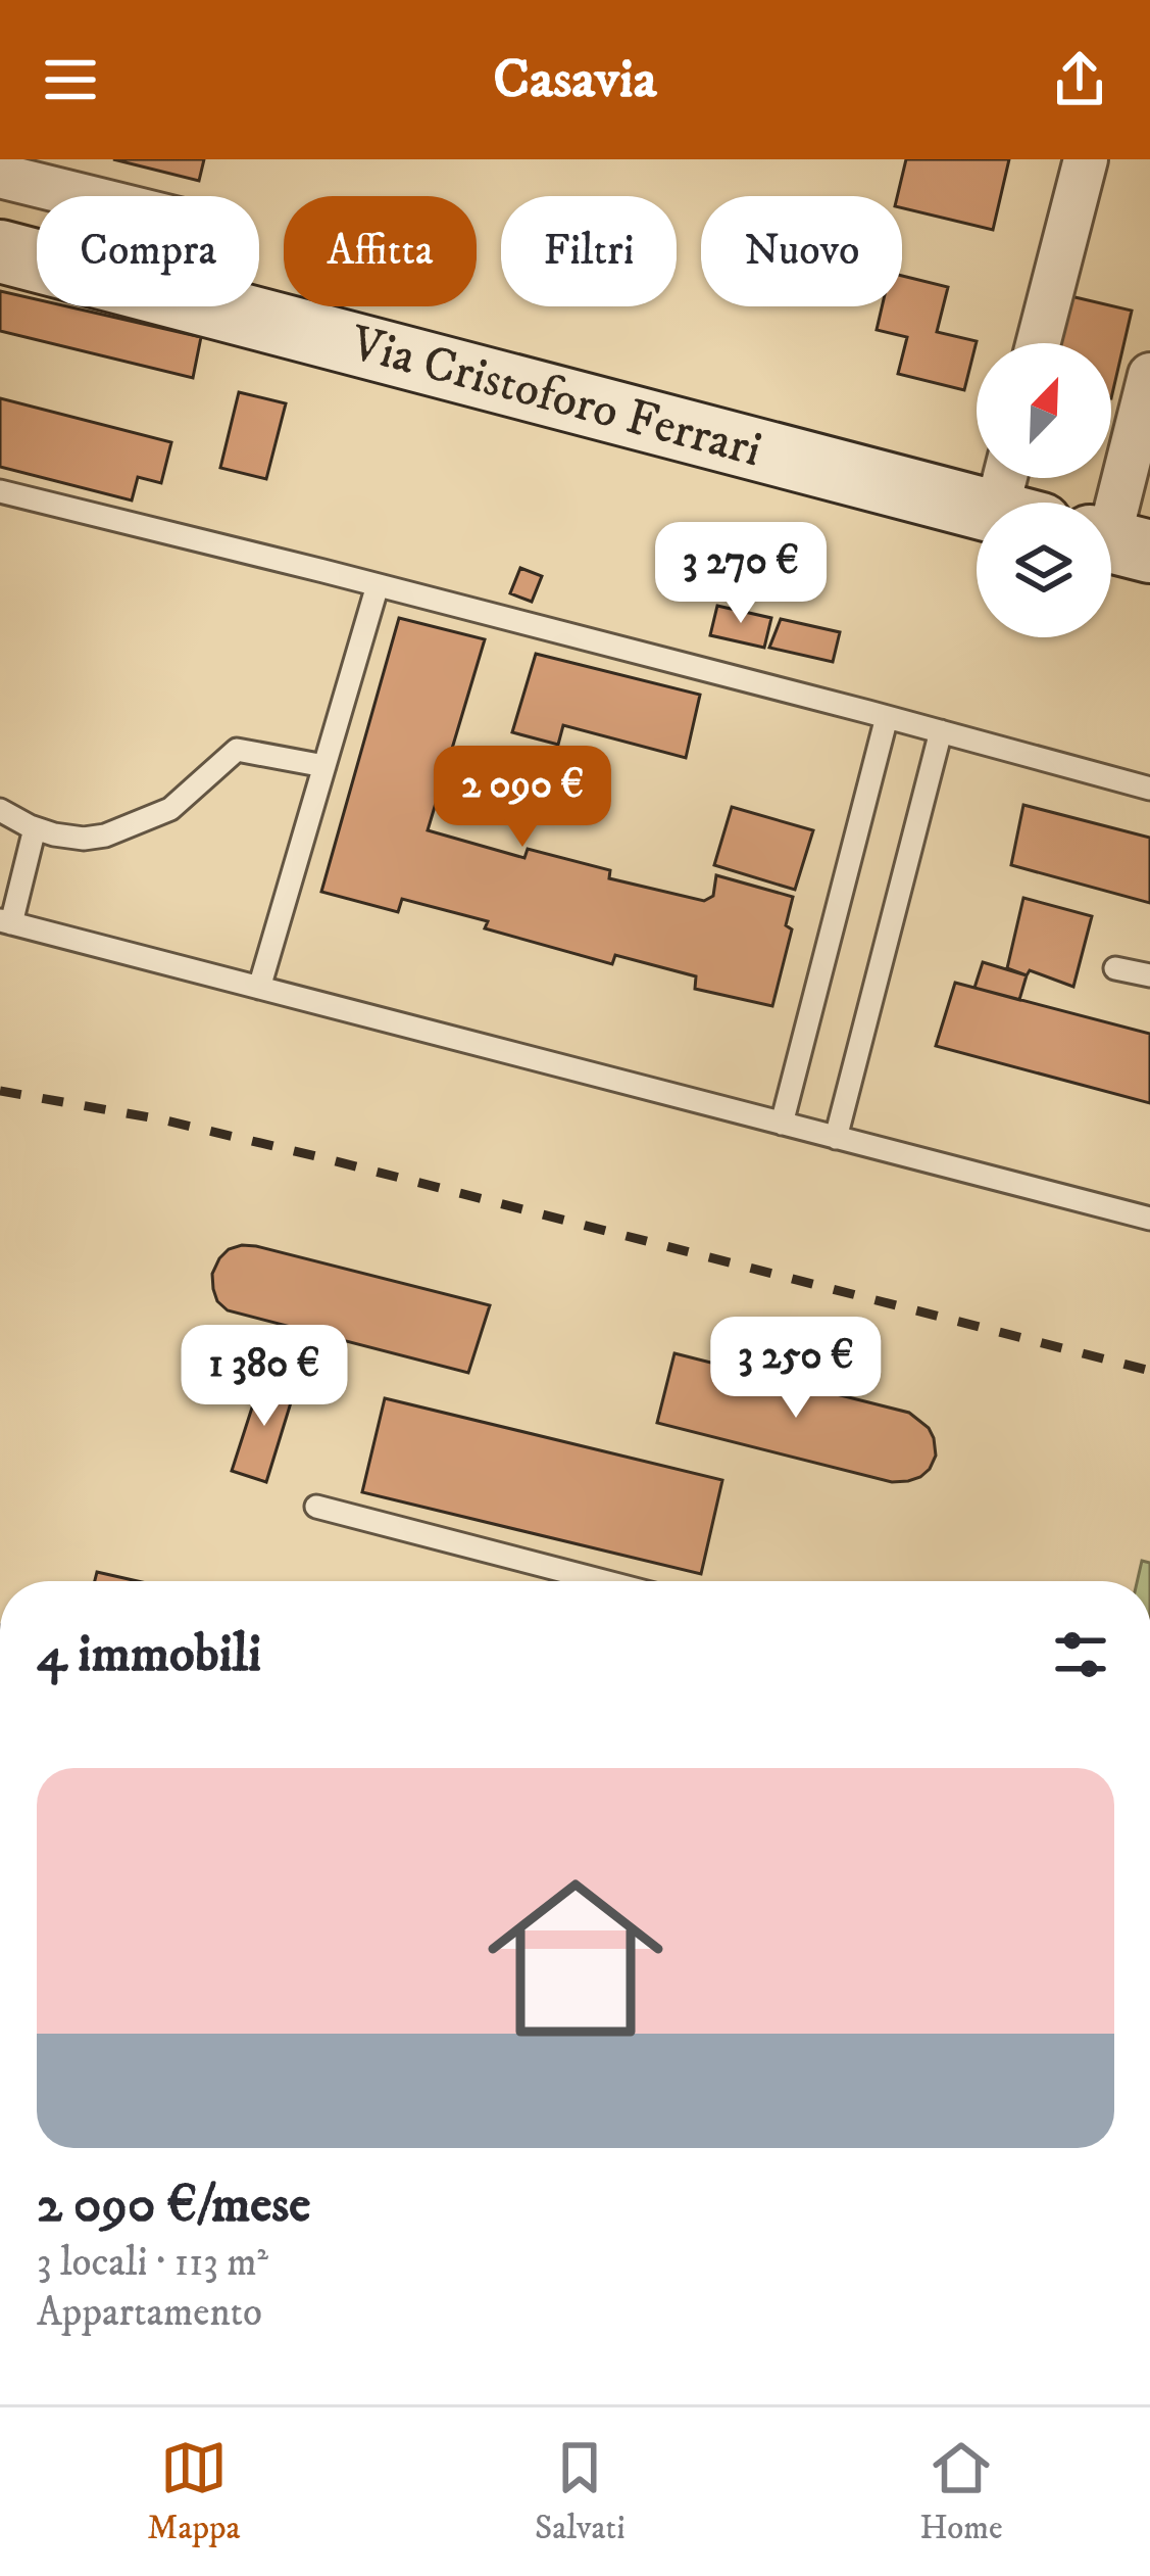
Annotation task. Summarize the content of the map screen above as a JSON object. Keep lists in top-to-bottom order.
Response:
{
  "streets": {
    "main road": ["Via Cristoforo Ferrari"]
  },
  "north": "top right",
  "page": {
    "header": "Casavia",
    "chip": [
      "Compra",
      "Affitta",
      "Filtri",
      "Nuovo"
    ],
    "price": [
      "3 270 €",
      "2 090 €",
      "3 250 €",
      "1 380 €"
    ],
    "heading": "4 immobili",
    "list": [
      {
        "name": "2 090 €/mese",
        "note": "3 locali · 113 m² · Appartamento"
      }
    ],
    "tabs": ["Mappa", "Salvati", "Home"]
  }
}
